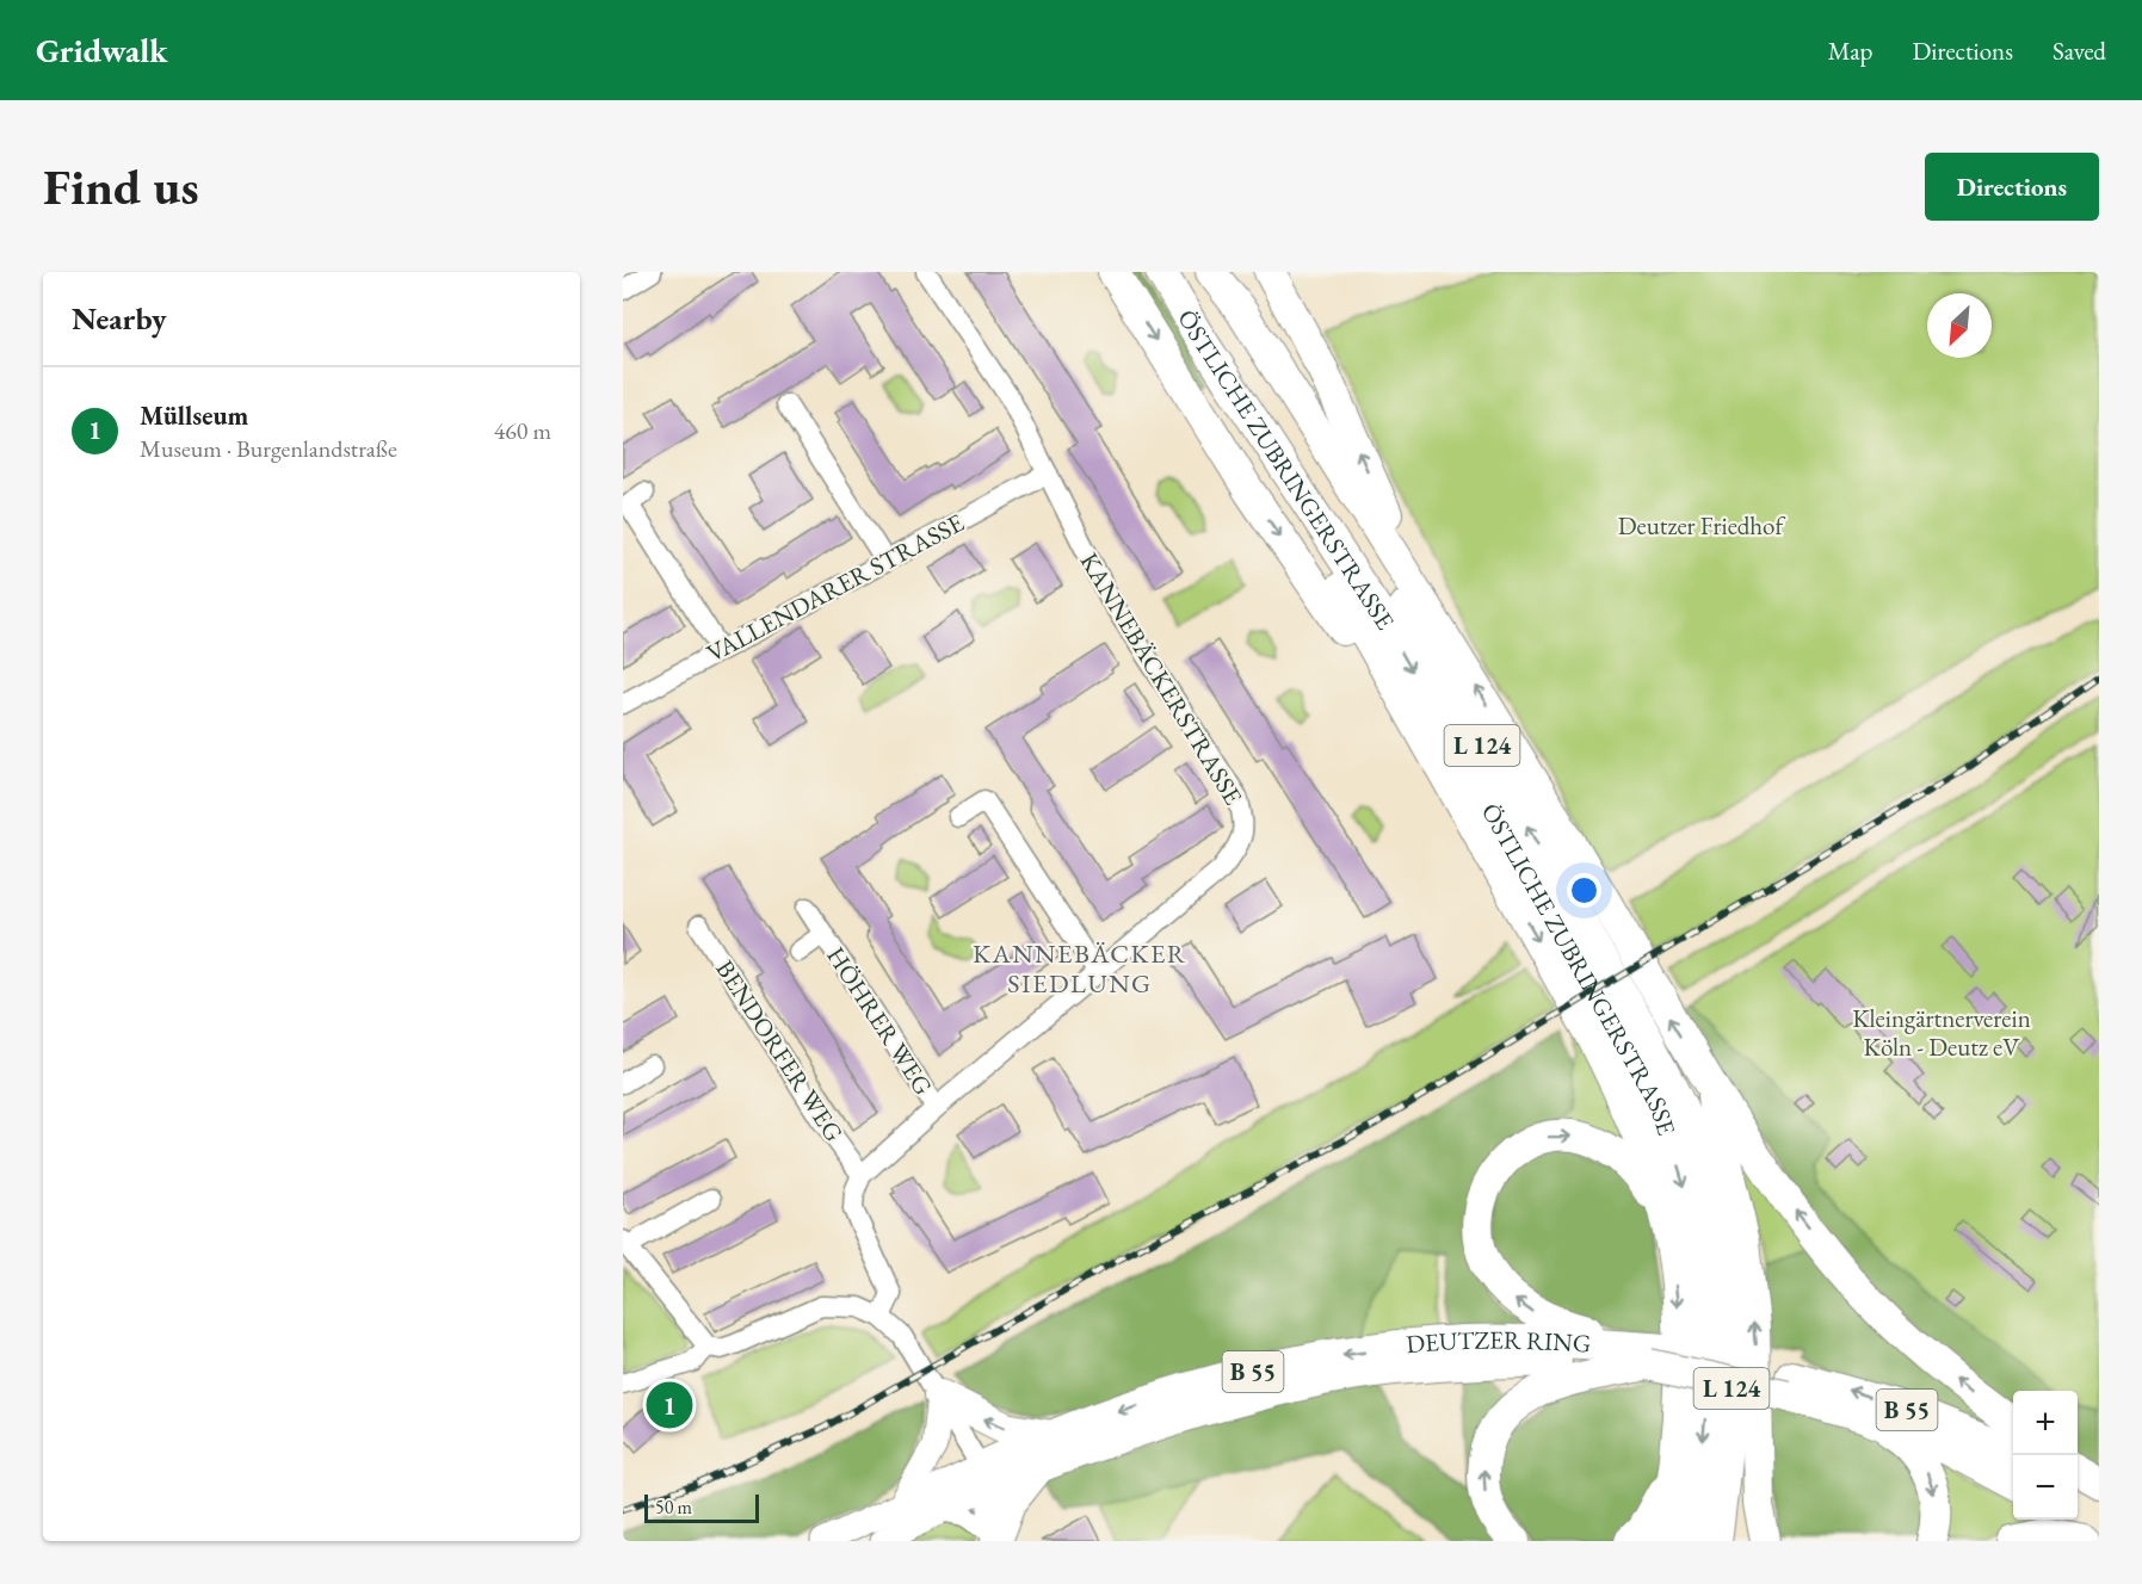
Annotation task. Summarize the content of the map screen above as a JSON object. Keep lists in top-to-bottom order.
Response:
{
  "streets": {
    "highway": [
      "ÖSTLICHE ZUBRINGERSTRASSE",
      "L 124",
      "DEUTZER RING",
      "B 55"
    ],
    "street": [
      "VALLENDARER STRASSE",
      "KANNEBÄCKERSTRASSE",
      "HÖHRER WEG",
      "BENDORFER WEG"
    ]
  },
  "crossings": [
    ["ÖSTLICHE ZUBRINGERSTRASSE", "L 124"],
    ["VALLENDARER STRASSE", "KANNEBÄCKERSTRASSE"],
    ["KANNEBÄCKERSTRASSE", "HÖHRER WEG"],
    ["KANNEBÄCKERSTRASSE", "BENDORFER WEG"]
  ],
  "districts": ["KANNEBÄCKER SIEDLUNG"],
  "parks": ["Deutzer Friedhof", "Kleingärtnerverein Köln - Deutz eV"],
  "scale_bar": "50 m",
  "north": "bottom left",
  "page": {
    "header": "Gridwalk",
    "nav": ["Map", "Directions", "Saved"],
    "buttons": "Directions",
    "title": "Find us",
    "heading": "Nearby",
    "list": [
      {
        "mark": "1",
        "name": "Müllseum",
        "note": "Museum · Burgenlandstraße",
        "value": "460 m"
      }
    ],
    "pins": "1",
    "map_buttons": ["+", "−"],
    "scale": "50 m"
  }
}
